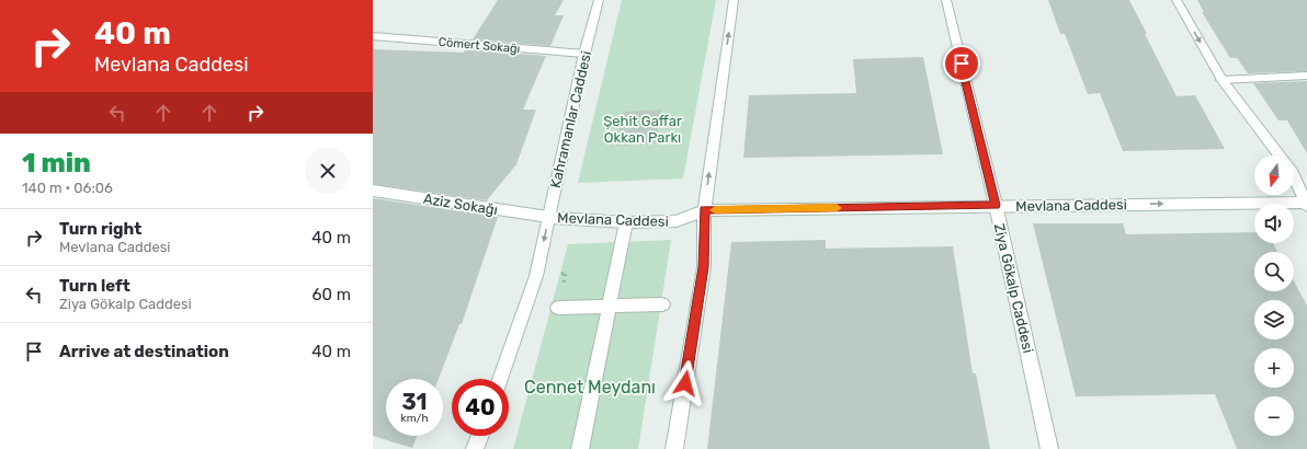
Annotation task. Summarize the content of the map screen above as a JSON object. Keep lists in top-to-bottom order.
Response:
{
  "streets": {
    "street": [
      "Cömert Sokağı",
      "Kahramanlar Caddesi",
      "Aziz Sokağı",
      "Mevlana Caddesi",
      "Ziya Gökalp Caddesi"
    ]
  },
  "crossings": [
    ["Cömert Sokağı", "Kahramanlar Caddesi"],
    ["Kahramanlar Caddesi", "Aziz Sokağı"],
    ["Kahramanlar Caddesi", "Mevlana Caddesi"],
    ["Aziz Sokağı", "Mevlana Caddesi"],
    ["Mevlana Caddesi", "Ziya Gökalp Caddesi"]
  ],
  "one_way": ["Mevlana Caddesi"],
  "parks": ["Şehit Gaffar Okkan Parkı", "Cennet Meydanı"],
  "north": "bottom",
  "page": {
    "turn": ["40 m", "Mevlana Caddesi"],
    "heading": ["1 min", "140 m · 06:06"],
    "map_buttons": ["+", "−"],
    "list": [
      {
        "name": "Turn right",
        "note": "Mevlana Caddesi",
        "value": "40 m"
      },
      {
        "name": "Turn left",
        "note": "Ziya Gökalp Caddesi",
        "value": "60 m"
      },
      {
        "name": "Arrive at destination",
        "value": "40 m"
      }
    ],
    "speed": "31 km/h",
    "limit": "40"
  }
}
